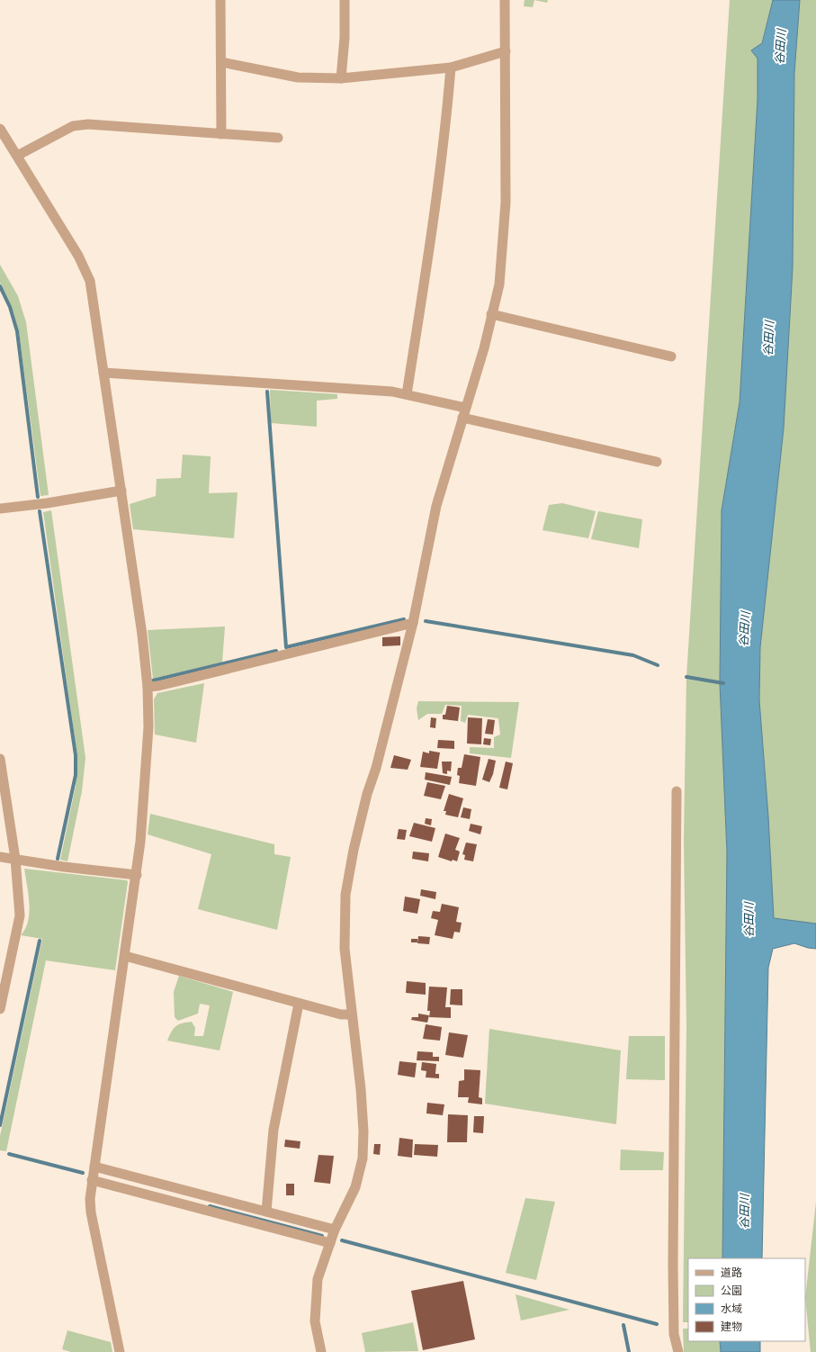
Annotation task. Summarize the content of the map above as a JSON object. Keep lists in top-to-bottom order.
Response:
{
  "water": ["谷田川"],
  "legend": [
    "道路",
    "公園",
    "水域",
    "建物"
  ]
}
